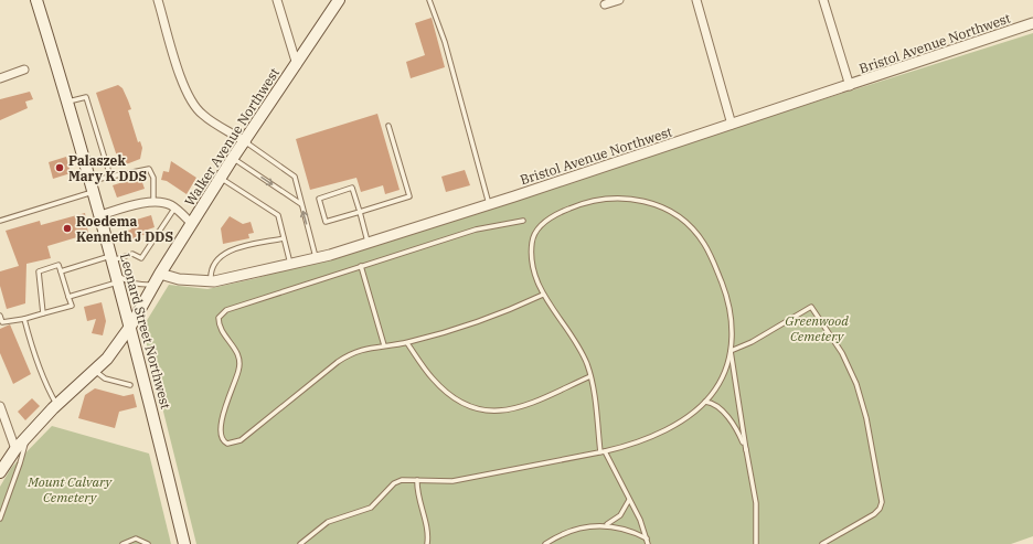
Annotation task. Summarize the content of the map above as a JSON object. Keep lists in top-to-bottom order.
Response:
{
  "streets": {
    "main road": ["Walker Avenue Northwest", "Leonard Street Northwest"],
    "street": ["Bristol Avenue Northwest"]
  },
  "crossings": [
    ["Bristol Avenue Northwest", "Walker Avenue Northwest"],
    ["Walker Avenue Northwest", "Leonard Street Northwest"]
  ],
  "parks": ["Greenwood Cemetery", "Mount Calvary Cemetery"],
  "places": ["Palaszek Mary K DDS", "Roedema Kenneth J DDS"]
}
